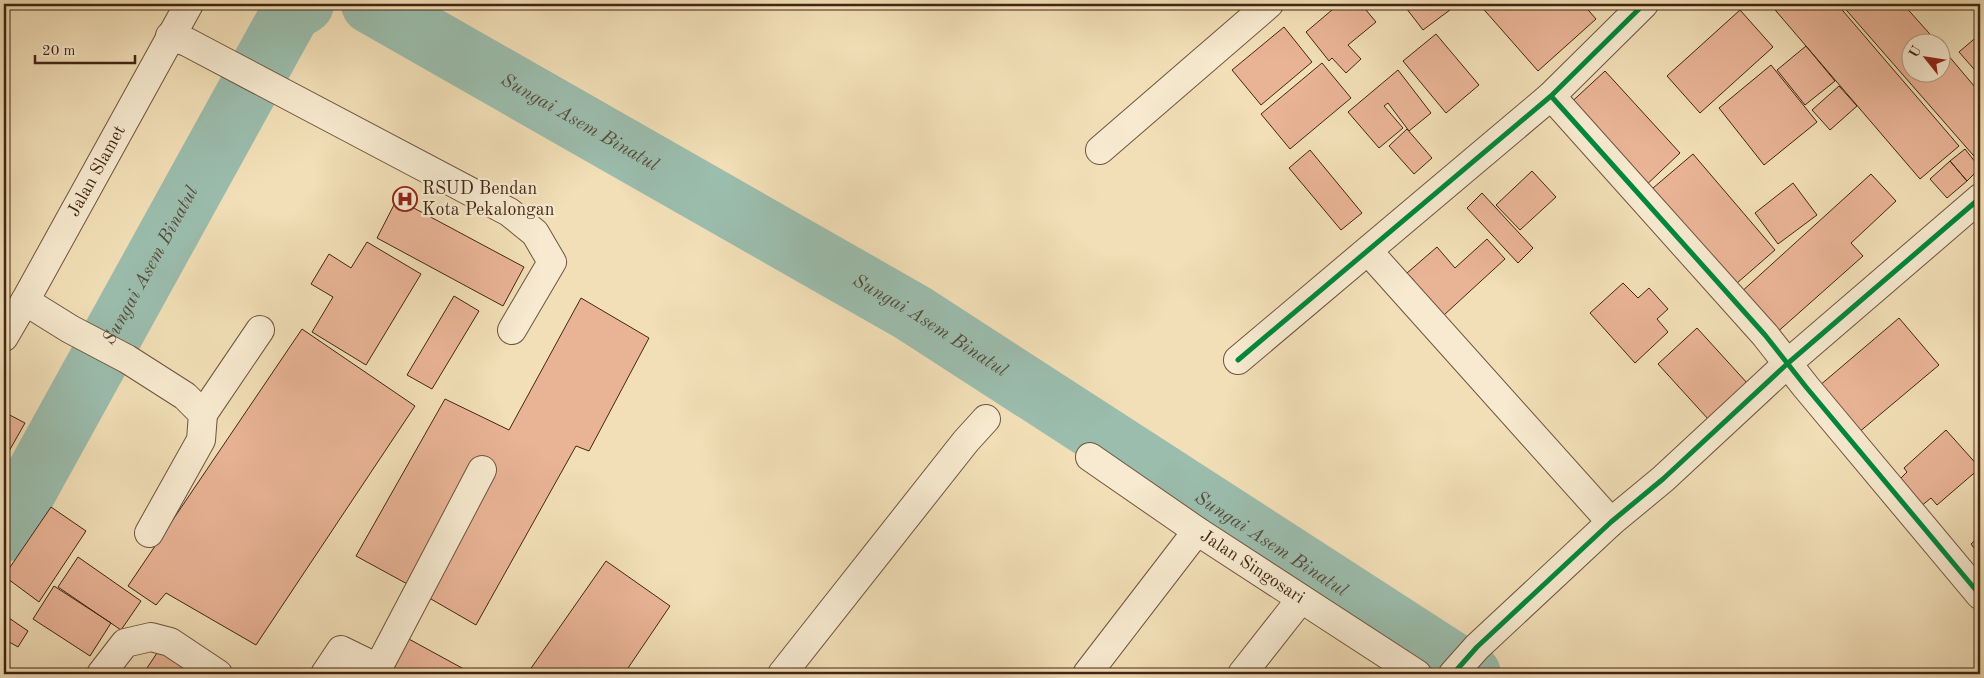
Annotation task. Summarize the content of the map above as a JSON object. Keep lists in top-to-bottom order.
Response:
{
  "streets": {
    "street": ["Jalan Slamet", "Jalan Singosari"]
  },
  "water": ["Sungai Asem Binatul"],
  "places": {
    "hospital": ["RSUD Bendan Kota Pekalongan"]
  },
  "scale_bar": "20 m",
  "north": "top left"
}
